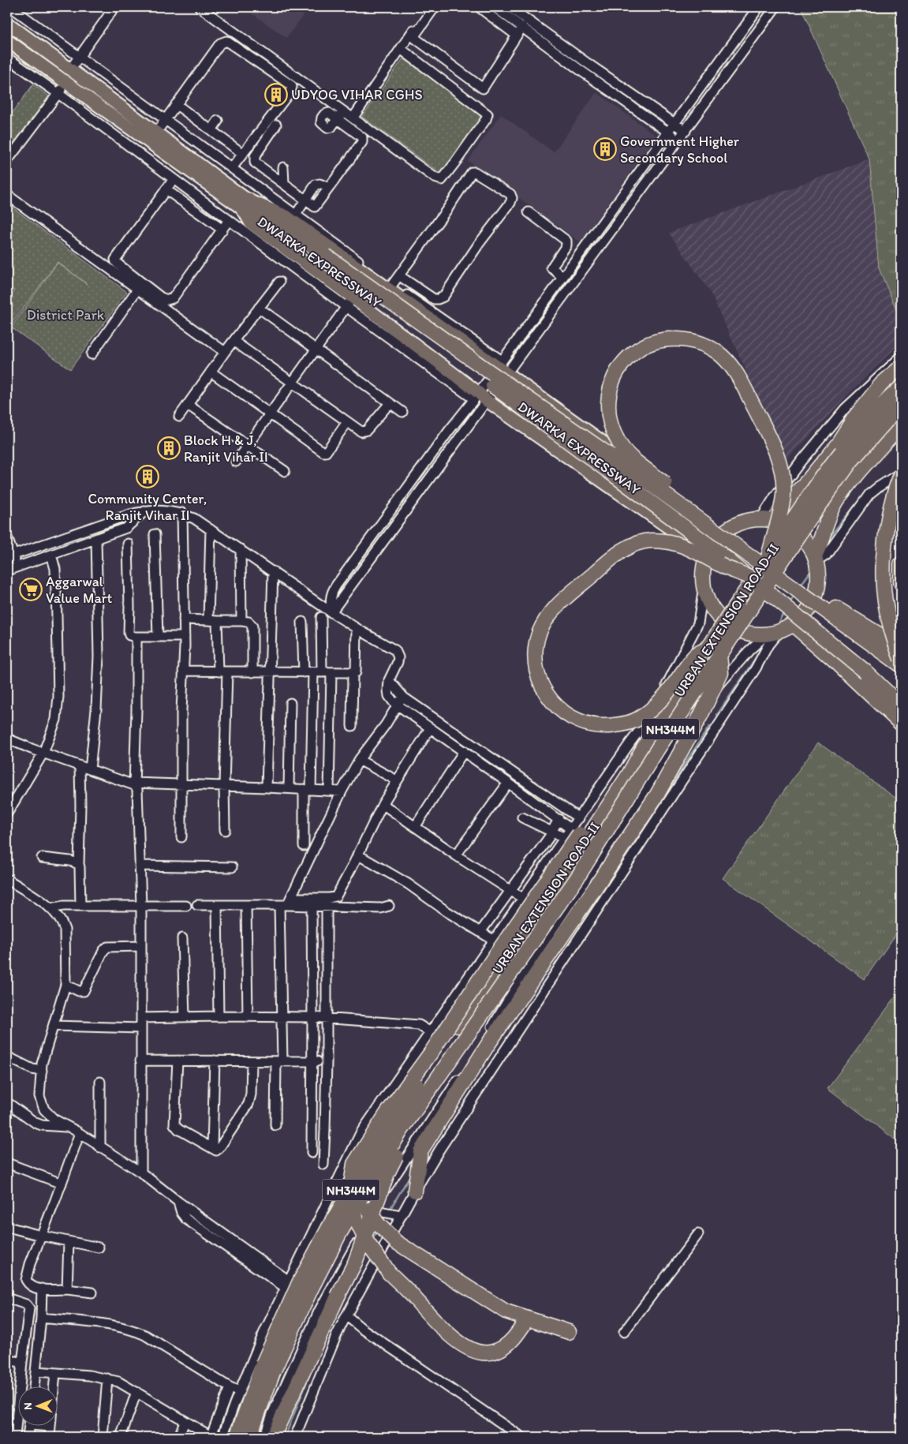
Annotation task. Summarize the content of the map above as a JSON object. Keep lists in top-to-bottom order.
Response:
{
  "streets": {
    "highway": ["DWARKA EXPRESSWAY", "URBAN EXTENSION ROAD-II", "NH344M"]
  },
  "parks": ["District Park"],
  "places": {
    "building": [
      "UDYOG VIHAR CGHS",
      "Government Higher Secondary School",
      "Block H & J, Ranjit Vihar II",
      "Community Center, Ranjit Vihar II"
    ],
    "supermarket": ["Aggarwal Value Mart"]
  },
  "north": "left"
}
